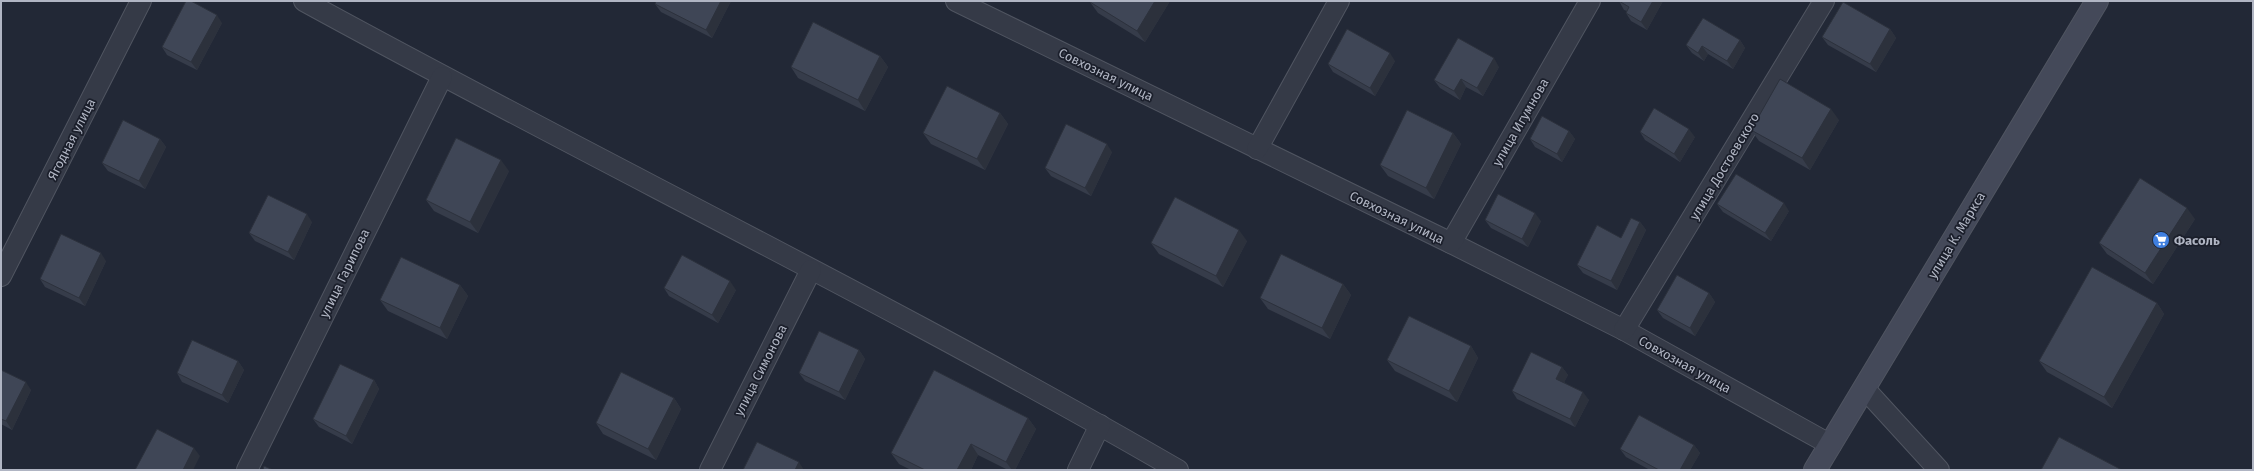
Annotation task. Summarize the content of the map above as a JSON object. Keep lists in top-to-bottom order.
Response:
{
  "streets": {
    "main road": ["улица К. Маркса"],
    "street": [
      "Совхозная улица",
      "улица Игумнова",
      "Ягодная улица",
      "улица Достоевского",
      "улица Гарипова",
      "улица Симонова"
    ]
  },
  "crossings": [
    ["Совхозная улица", "улица Игумнова"],
    ["Совхозная улица", "улица Достоевского"],
    ["Совхозная улица", "улица К. Маркса"]
  ],
  "places": {
    "supermarket": ["Фасоль"]
  }
}
